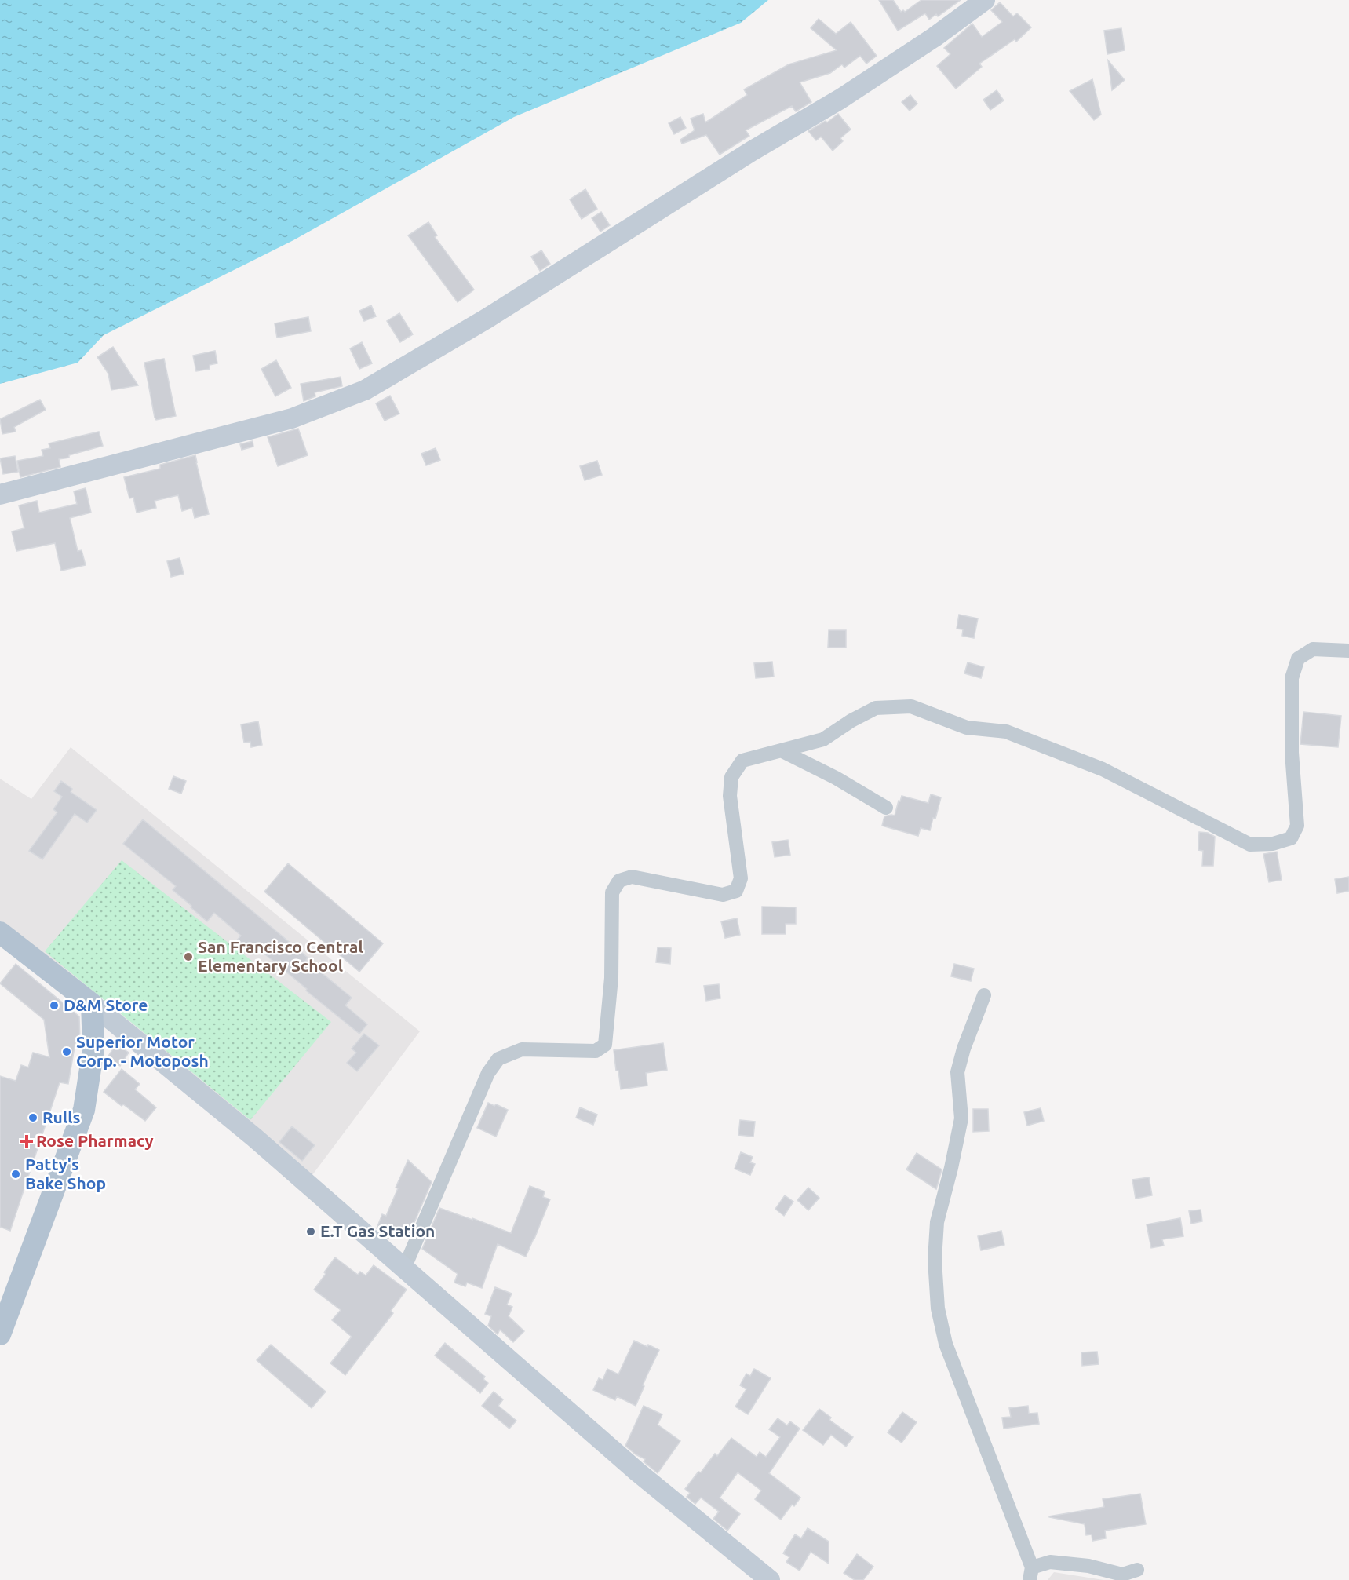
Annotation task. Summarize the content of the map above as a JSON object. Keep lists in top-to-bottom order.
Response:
{
  "places": {
    "other": [
      "San Francisco Central Elementary School",
      "D&M Store",
      "Superior Motor Corp. - Motoposh",
      "Rulls",
      "Patty's Bake Shop",
      "E.T Gas Station"
    ],
    "health": ["Rose Pharmacy"]
  }
}
